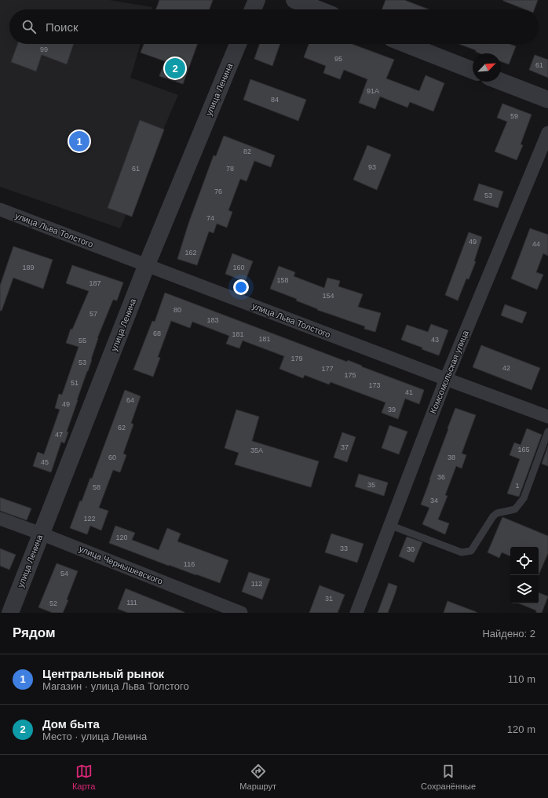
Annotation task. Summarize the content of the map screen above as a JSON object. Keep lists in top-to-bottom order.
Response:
{
  "streets": {
    "street": [
      "улица Ленина",
      "улица Льва Толстого",
      "Комсомольская улица",
      "улица Чернышевского"
    ]
  },
  "crossings": [
    ["улица Ленина", "улица Льва Толстого"],
    ["улица Ленина", "улица Чернышевского"],
    ["улица Льва Толстого", "Комсомольская улица"]
  ],
  "house_numbers": [
    "99",
    "95",
    "61",
    "91А",
    "84",
    "59",
    "82",
    "93",
    "61",
    "78",
    "76",
    "53",
    "74",
    "49",
    "44",
    "162",
    "189",
    "160",
    "158",
    "187",
    "154",
    "80",
    "57",
    "183",
    "68",
    "181",
    "181",
    "43",
    "55",
    "179",
    "53",
    "42",
    "177",
    "175",
    "51",
    "173",
    "41",
    "64",
    "49",
    "39",
    "62",
    "47",
    "37",
    "165",
    "35А",
    "60",
    "38",
    "45",
    "36",
    "35",
    "1",
    "58",
    "34",
    "122",
    "120",
    "33",
    "30",
    "116",
    "54",
    "112",
    "31",
    "111",
    "52"
  ],
  "north": "top right",
  "page": {
    "search": "Поиск",
    "pins": ["2", "1"],
    "heading": ["Рядом", "Найдено: 2"],
    "list": [
      {
        "mark": "1",
        "name": "Центральный рынок",
        "note": "Магазин · улица Льва Толстого",
        "value": "110 m"
      },
      {
        "mark": "2",
        "name": "Дом быта",
        "note": "Место · улица Ленина",
        "value": "120 m"
      }
    ],
    "nav": ["Карта", "Маршрут", "Сохранённые"]
  }
}
